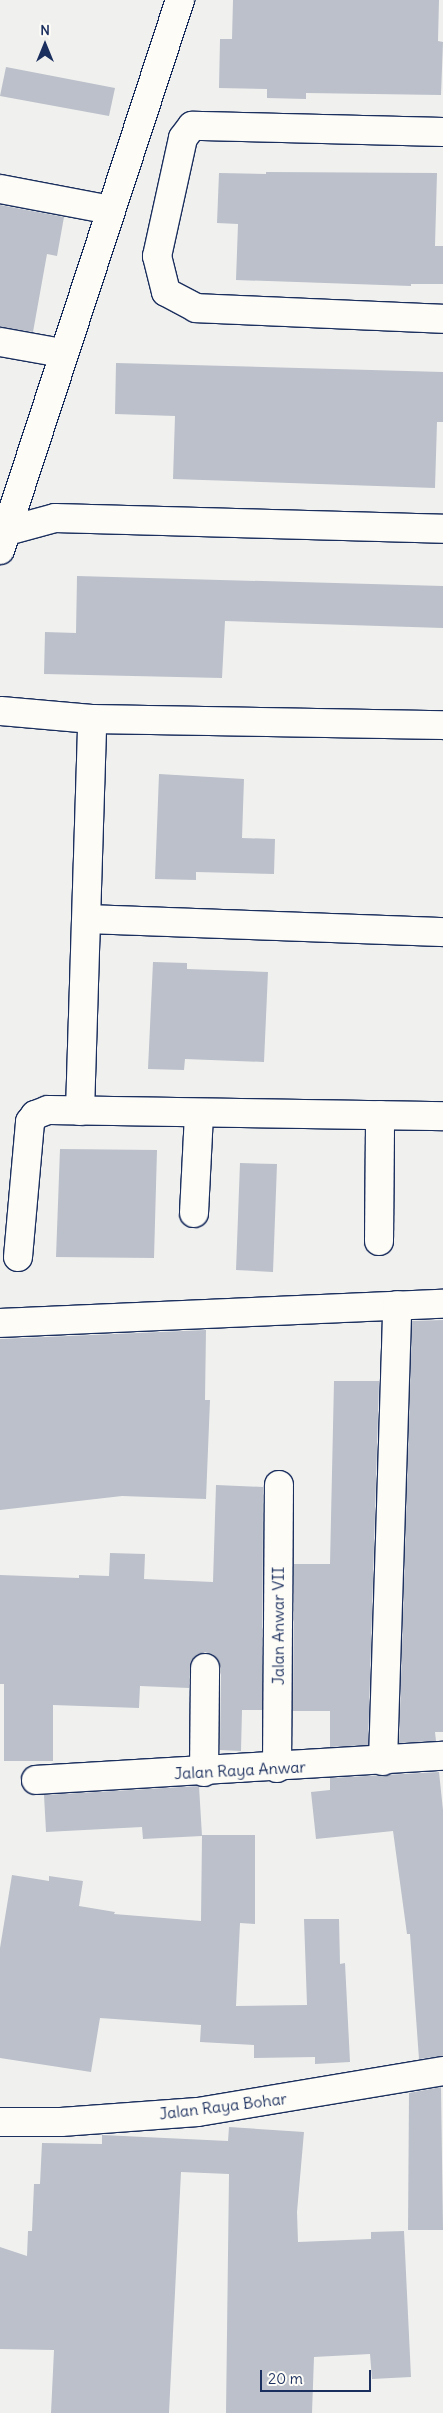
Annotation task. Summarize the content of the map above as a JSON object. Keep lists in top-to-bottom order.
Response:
{
  "streets": {
    "street": ["Jalan Anwar VII", "Jalan Raya Anwar", "Jalan Raya Bohar"]
  },
  "crossings": [
    ["Jalan Anwar VII", "Jalan Raya Anwar"]
  ],
  "scale_bar": "20 m",
  "north": "top"
}
